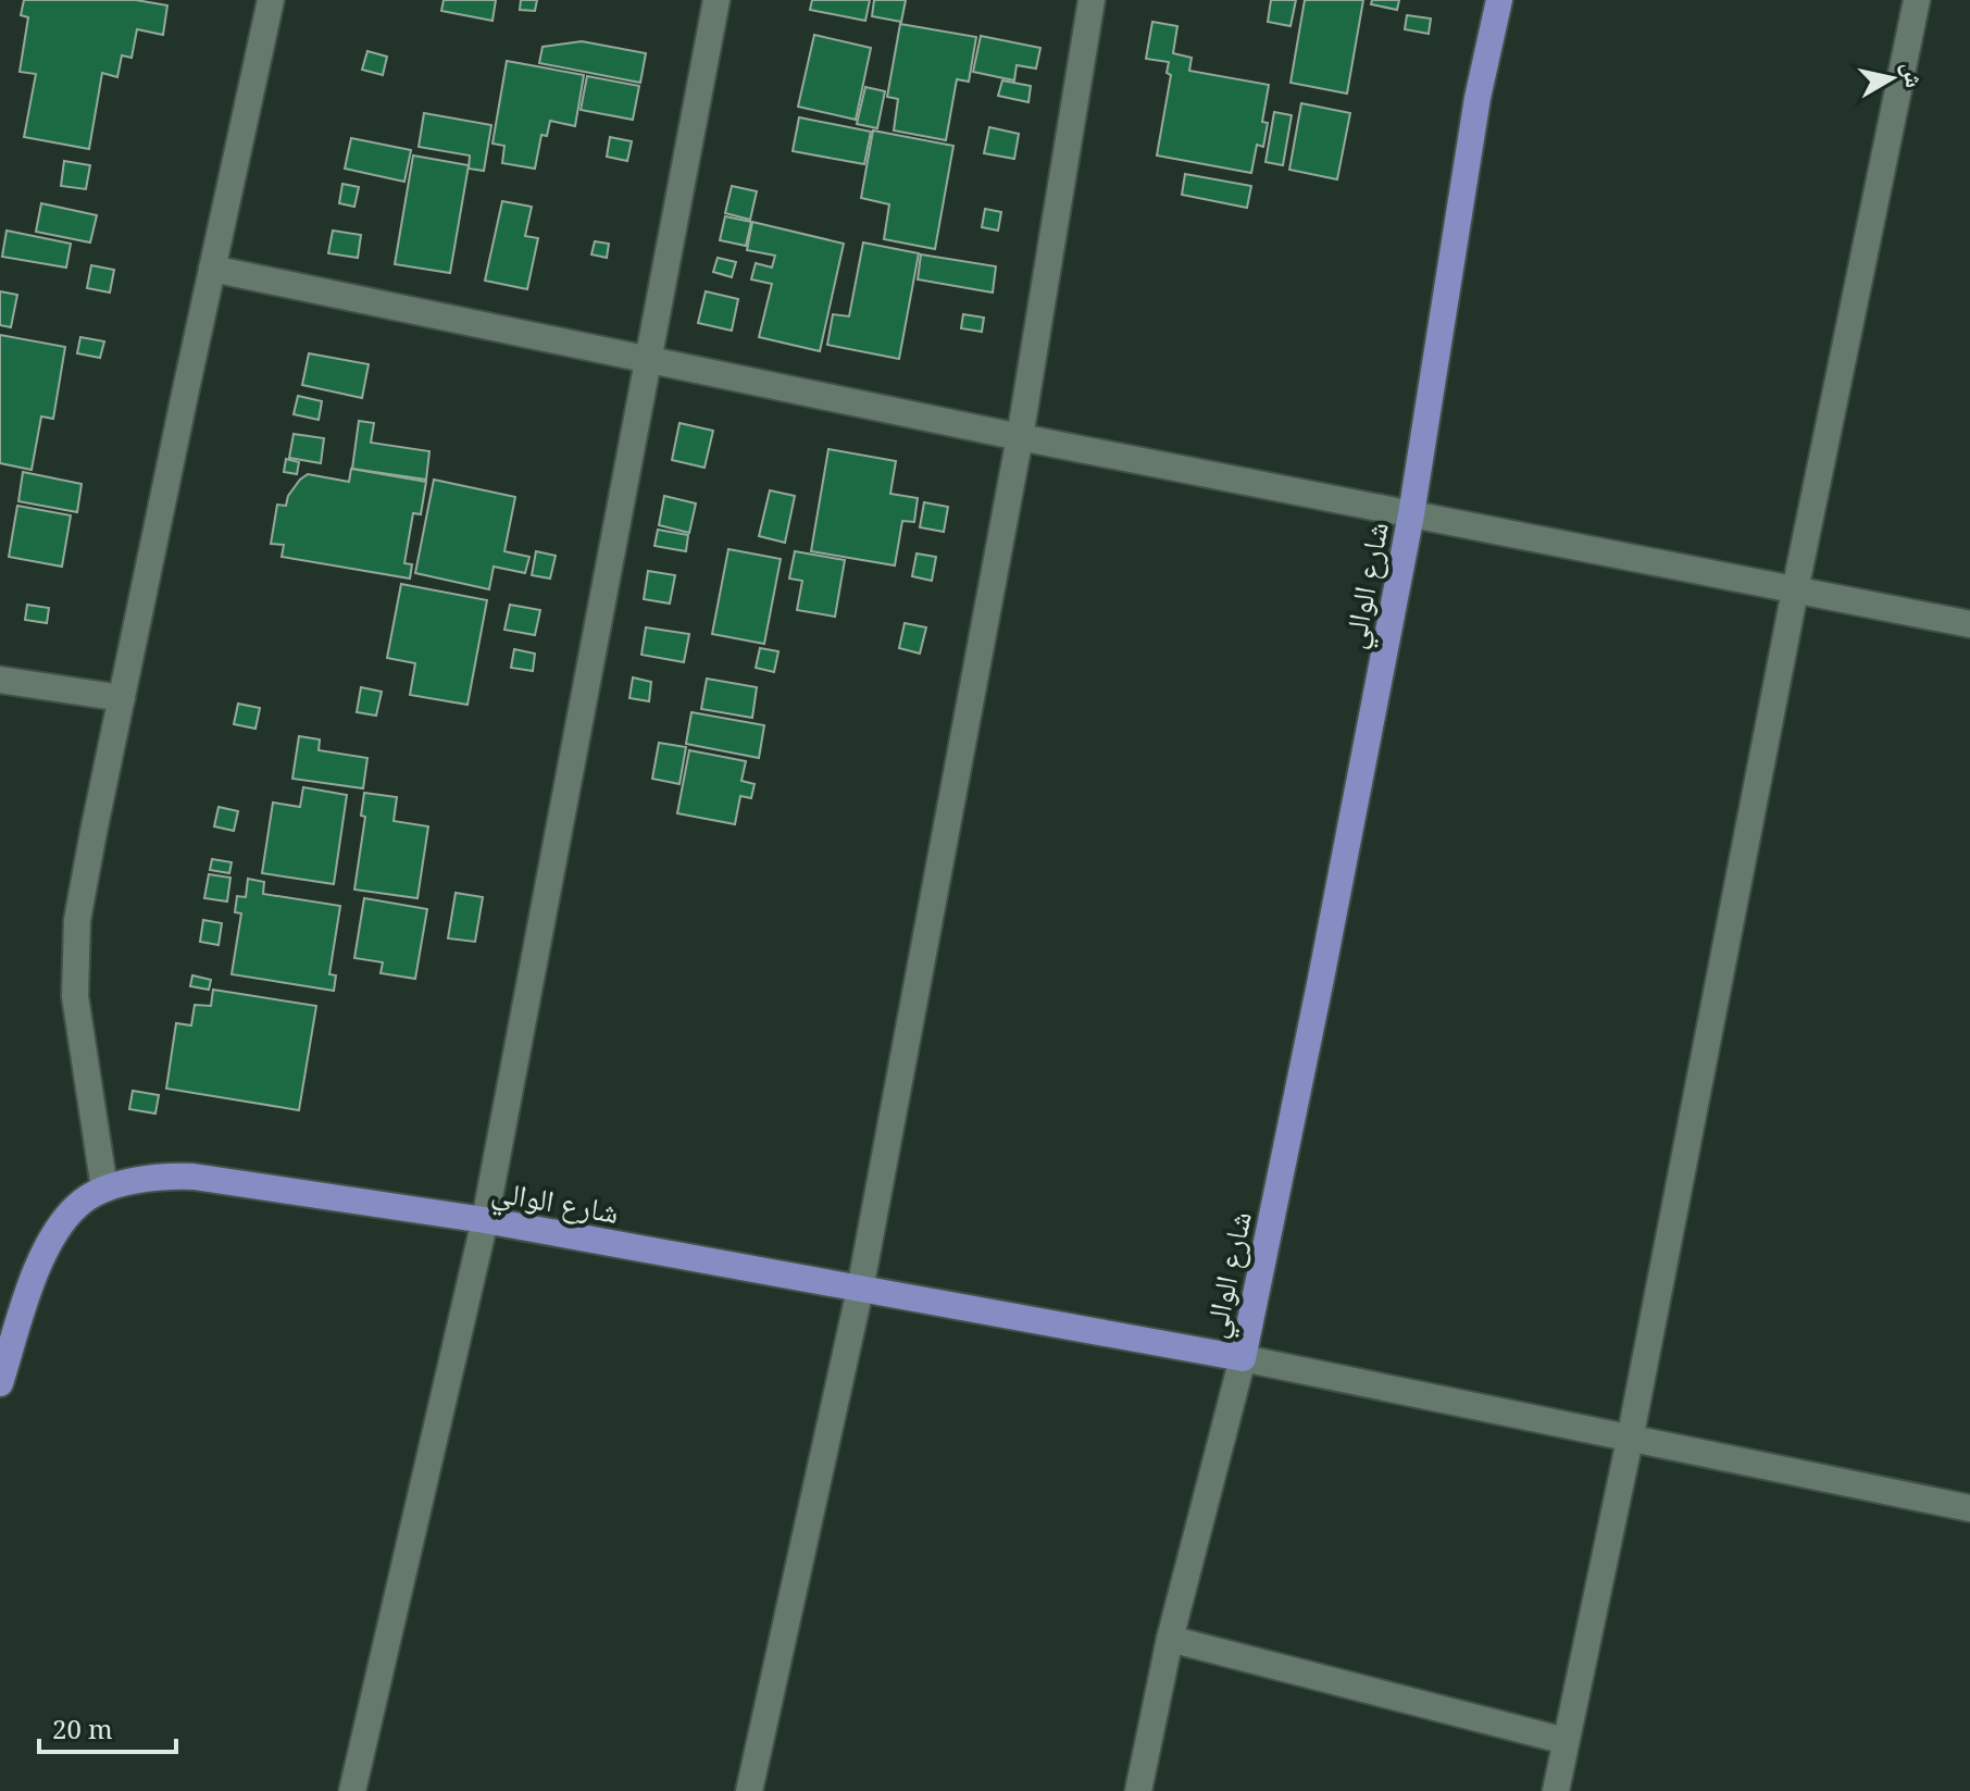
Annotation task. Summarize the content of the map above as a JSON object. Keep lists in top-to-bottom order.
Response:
{
  "streets": {
    "main road": ["شارع الوالي"]
  },
  "scale_bar": "20 m",
  "north": "right"
}
